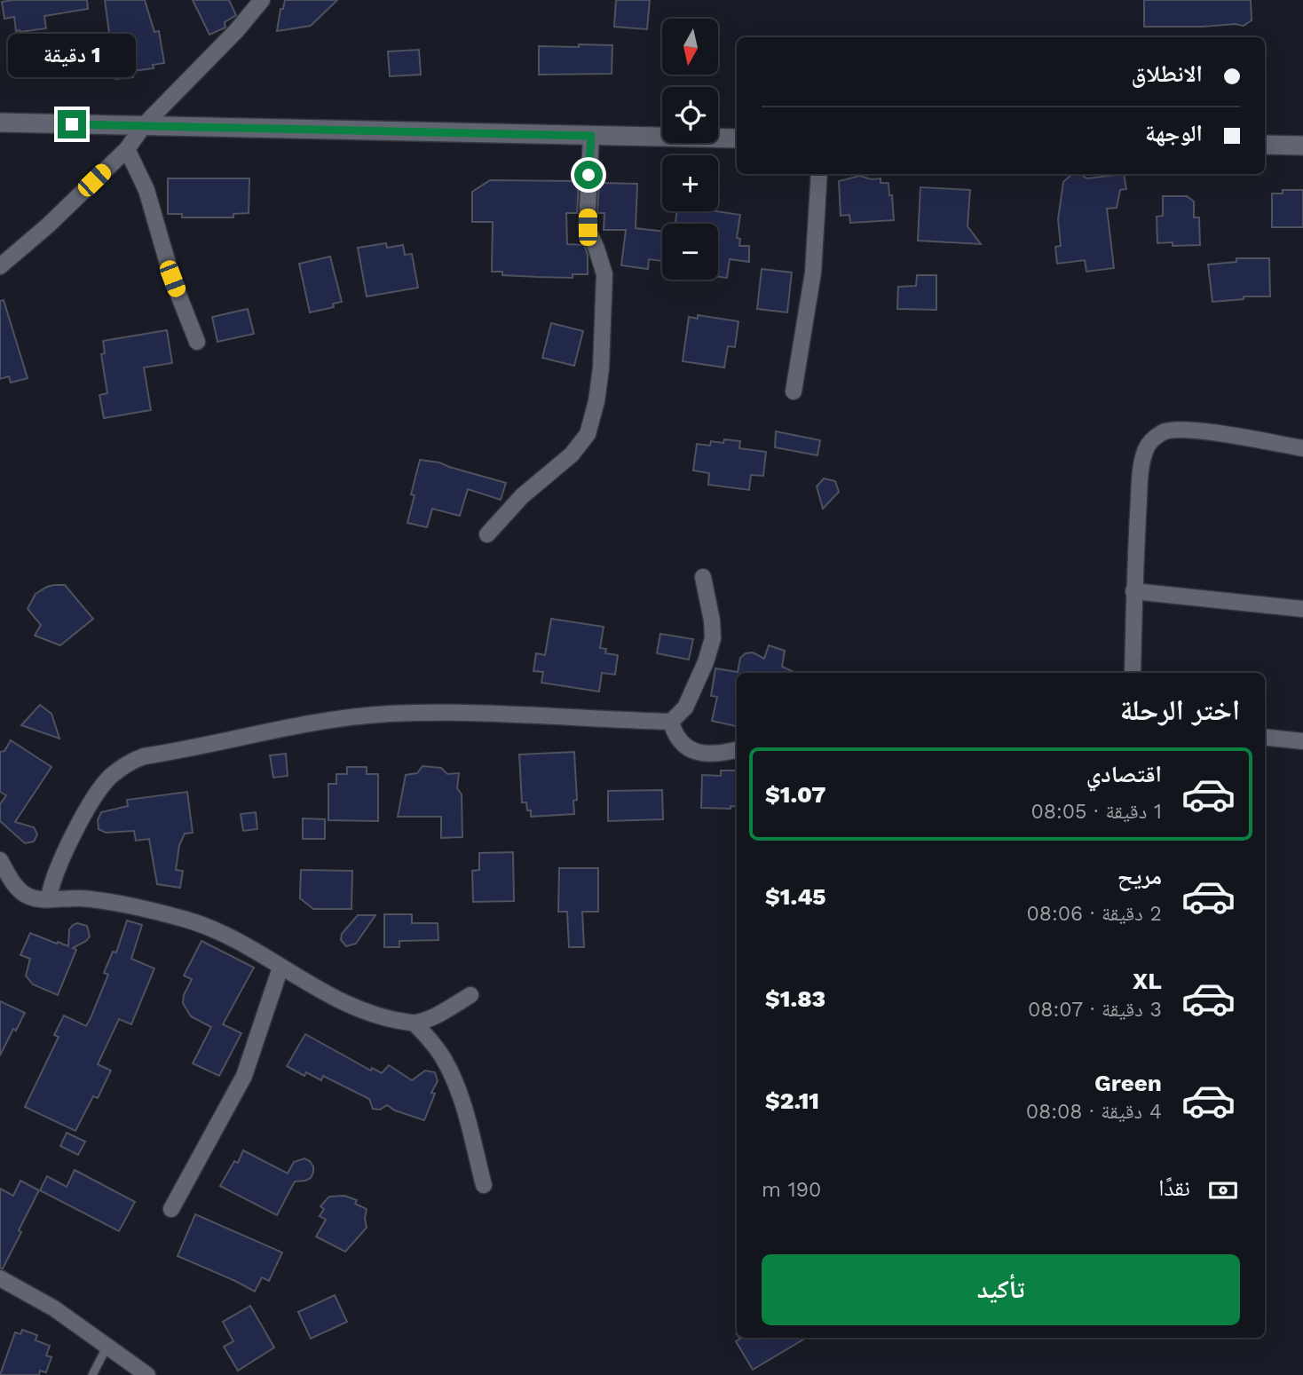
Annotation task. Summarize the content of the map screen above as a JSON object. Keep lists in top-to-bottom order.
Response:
{
  "north": "bottom",
  "page": {
    "map_buttons": ["+", "−"],
    "bubble": "1 دقيقة",
    "banner": ["الانطلاق", "الوجهة"],
    "heading": "اختر الرحلة",
    "list": [
      {
        "name": "اقتصادي",
        "note": "1 دقيقة · 08:05",
        "value": "$1.07"
      },
      {
        "name": "مريح",
        "note": "2 دقيقة · 08:06",
        "value": "$1.45"
      },
      {
        "name": "XL",
        "note": "3 دقيقة · 08:07",
        "value": "$1.83"
      },
      {
        "name": "Green",
        "note": "4 دقيقة · 08:08",
        "value": "$2.11"
      }
    ],
    "pay": ["نقدًا", "190 m"],
    "buttons": "تأكيد"
  }
}
